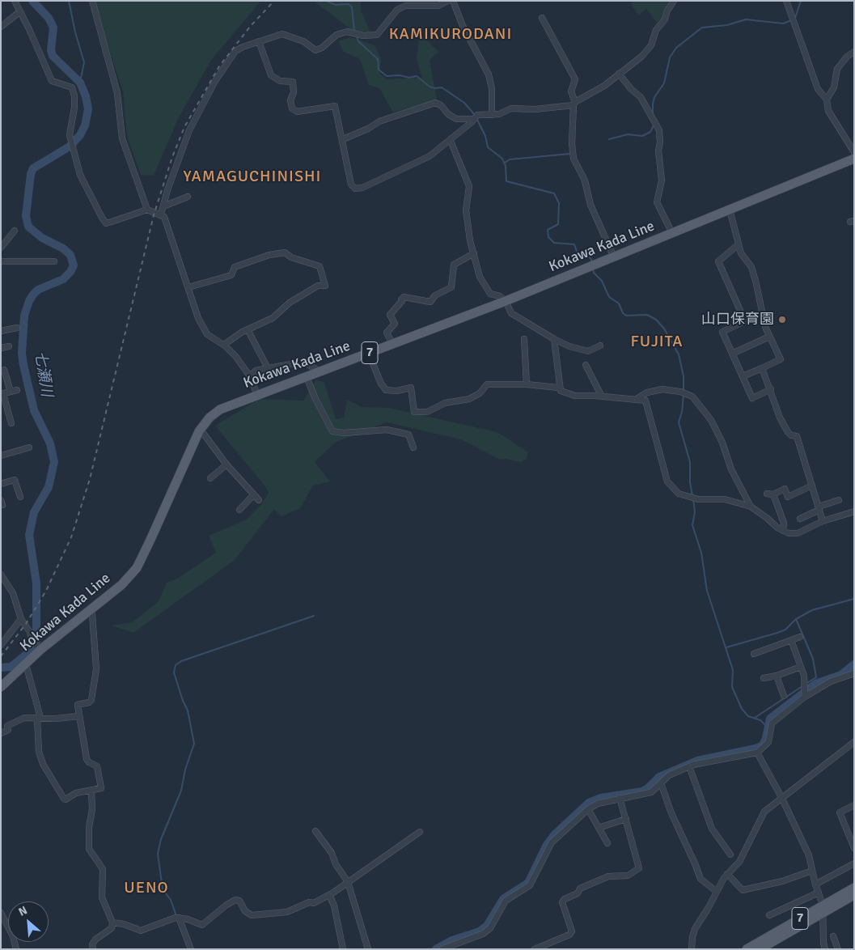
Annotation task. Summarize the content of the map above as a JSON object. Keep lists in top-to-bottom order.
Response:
{
  "streets": {
    "main road": ["Kokawa Kada Line", "7"]
  },
  "districts": [
    "KAMIKURODANI",
    "YAMAGUCHINISHI",
    "FUJITA",
    "UENO"
  ],
  "water": ["七瀬川"],
  "places": ["山口保育園"],
  "north": "top left"
}
